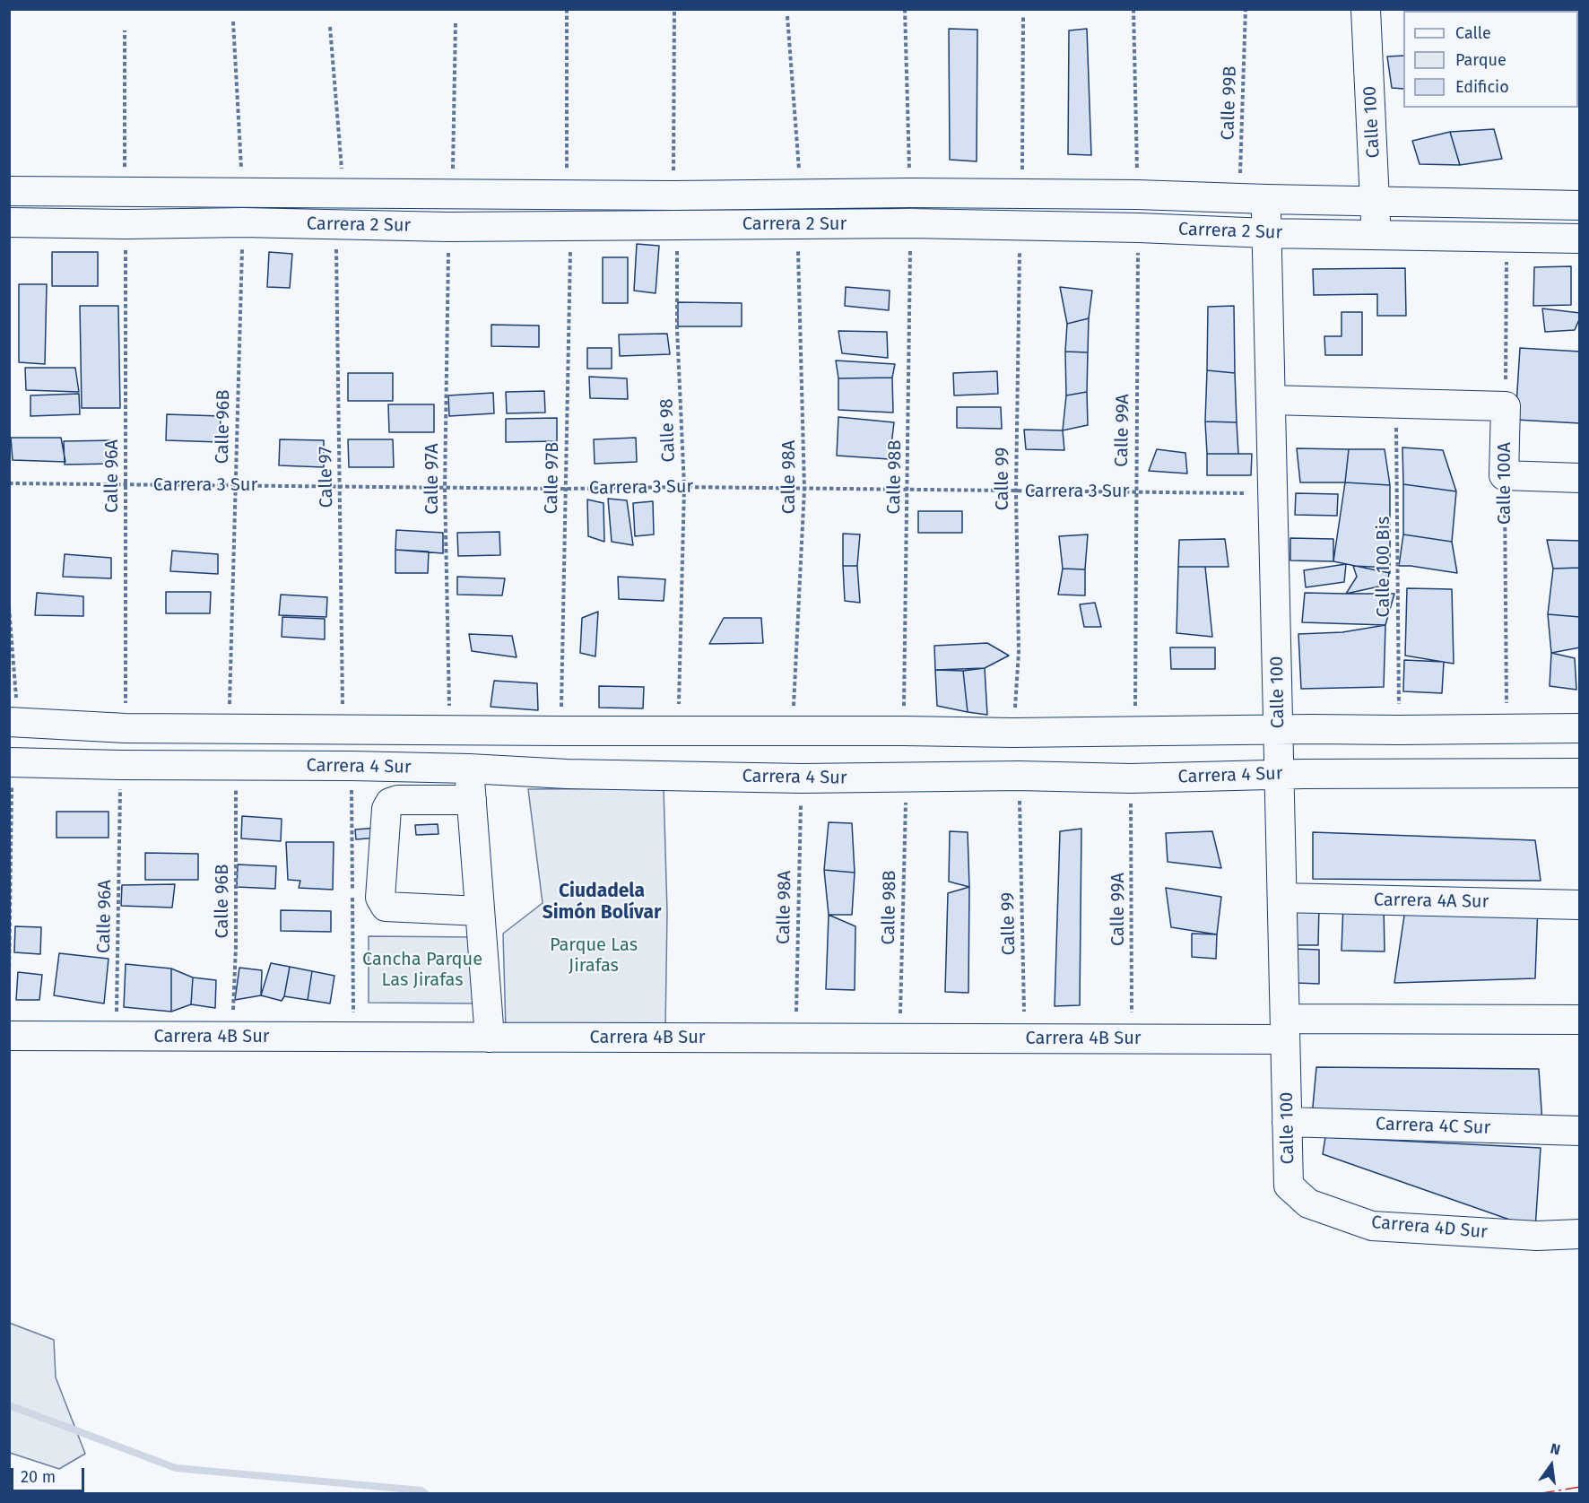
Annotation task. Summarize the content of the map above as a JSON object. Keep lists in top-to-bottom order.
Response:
{
  "streets": {
    "street": [
      "Calle 100",
      "Carrera 2 Sur",
      "Calle 100A",
      "Carrera 4 Sur",
      "Carrera 4A Sur",
      "Carrera 4B Sur",
      "Carrera 4C Sur",
      "Carrera 4D Sur"
    ],
    "path": [
      "Calle 99B",
      "Calle 96B",
      "Calle 98",
      "Calle 99A",
      "Calle 96A",
      "Calle 97",
      "Calle 98A",
      "Calle 98B",
      "Calle 97B",
      "Calle 97A",
      "Calle 99",
      "Carrera 3 Sur",
      "Calle 100 Bis"
    ]
  },
  "crossings": [
    ["Calle 99B", "Calle 100"],
    ["Calle 99B", "Carrera 2 Sur"],
    ["Calle 100", "Carrera 2 Sur"],
    ["Calle 100", "Carrera 3 Sur"],
    ["Calle 100", "Carrera 4 Sur"],
    ["Calle 100", "Carrera 4A Sur"],
    ["Calle 100", "Carrera 4B Sur"],
    ["Calle 100", "Carrera 4C Sur"],
    ["Calle 100", "Carrera 4D Sur"],
    ["Carrera 2 Sur", "Calle 96B"],
    ["Carrera 2 Sur", "Calle 98"],
    ["Carrera 2 Sur", "Calle 99A"],
    ["Carrera 2 Sur", "Calle 96A"],
    ["Carrera 2 Sur", "Calle 97"],
    ["Carrera 2 Sur", "Calle 98A"],
    ["Carrera 2 Sur", "Calle 98B"],
    ["Carrera 2 Sur", "Calle 97B"],
    ["Carrera 2 Sur", "Calle 97A"],
    ["Carrera 2 Sur", "Calle 99"],
    ["Calle 96B", "Carrera 3 Sur"],
    ["Calle 96B", "Carrera 4 Sur"],
    ["Calle 96B", "Carrera 4B Sur"],
    ["Calle 98", "Carrera 3 Sur"],
    ["Calle 98", "Carrera 4 Sur"],
    ["Calle 99A", "Carrera 3 Sur"],
    ["Calle 99A", "Carrera 4 Sur"],
    ["Calle 99A", "Carrera 4B Sur"],
    ["Calle 96A", "Carrera 3 Sur"],
    ["Calle 96A", "Carrera 4 Sur"],
    ["Calle 96A", "Carrera 4B Sur"],
    ["Calle 97", "Carrera 3 Sur"],
    ["Calle 97", "Carrera 4 Sur"],
    ["Calle 98A", "Carrera 3 Sur"],
    ["Calle 98A", "Carrera 4 Sur"],
    ["Calle 98A", "Carrera 4B Sur"],
    ["Calle 98B", "Carrera 3 Sur"],
    ["Calle 98B", "Carrera 4 Sur"],
    ["Calle 98B", "Carrera 4B Sur"],
    ["Calle 97B", "Carrera 3 Sur"],
    ["Calle 97B", "Carrera 4 Sur"],
    ["Calle 97A", "Carrera 3 Sur"],
    ["Calle 97A", "Carrera 4 Sur"],
    ["Calle 99", "Carrera 3 Sur"],
    ["Calle 99", "Carrera 4 Sur"],
    ["Calle 99", "Carrera 4B Sur"],
    ["Calle 100A", "Carrera 4 Sur"],
    ["Calle 100 Bis", "Carrera 4 Sur"]
  ],
  "districts": ["Ciudadela Simón Bolívar"],
  "parks": ["Parque Las Jirafas", "Cancha Parque Las Jirafas"],
  "legend": ["Calle", "Parque", "Edificio"],
  "scale_bar": "20 m",
  "north": "top"
}
